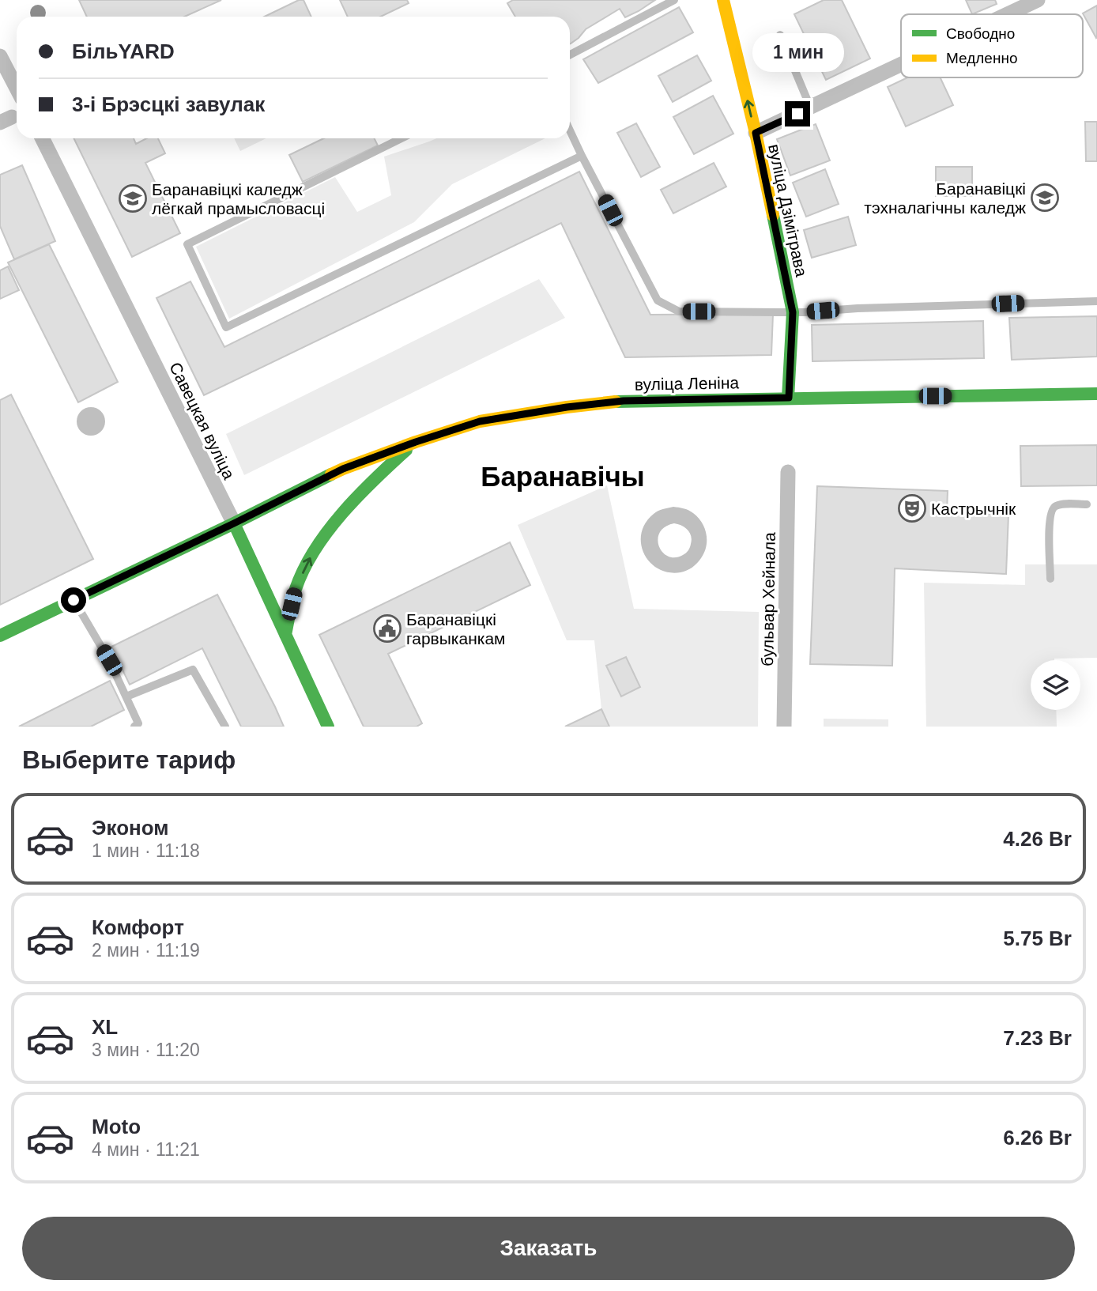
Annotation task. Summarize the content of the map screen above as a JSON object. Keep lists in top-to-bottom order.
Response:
{
  "streets": {
    "main road": ["вуліца Дзімітрава", "вуліца Леніна", "Савецкая вуліца"],
    "street": ["бульвар Хейнала"]
  },
  "crossings": [
    ["вуліца Дзімітрава", "вуліца Леніна"],
    ["вуліца Леніна", "Савецкая вуліца"]
  ],
  "districts": ["Баранавічы"],
  "places": {
    "school or university": ["Баранавіцкі тэхналагічны каледж", "Баранавіцкі каледж лёгкай прамысловасці"],
    "theatre": ["Кастрычнік"],
    "public building": ["Баранавіцкі гарвыканкам"]
  },
  "legend": ["Свободно", "Медленно"],
  "page": {
    "banner": ["БільYARD", "3-і Брэсцкі завулак"],
    "bubble": "1 мин",
    "heading": "Выберите тариф",
    "list": [
      {
        "name": "Эконом",
        "note": "1 мин · 11:18",
        "value": "4.26 Br"
      },
      {
        "name": "Комфорт",
        "note": "2 мин · 11:19",
        "value": "5.75 Br"
      },
      {
        "name": "XL",
        "note": "3 мин · 11:20",
        "value": "7.23 Br"
      },
      {
        "name": "Moto",
        "note": "4 мин · 11:21",
        "value": "6.26 Br"
      }
    ],
    "buttons": "Заказать"
  }
}
